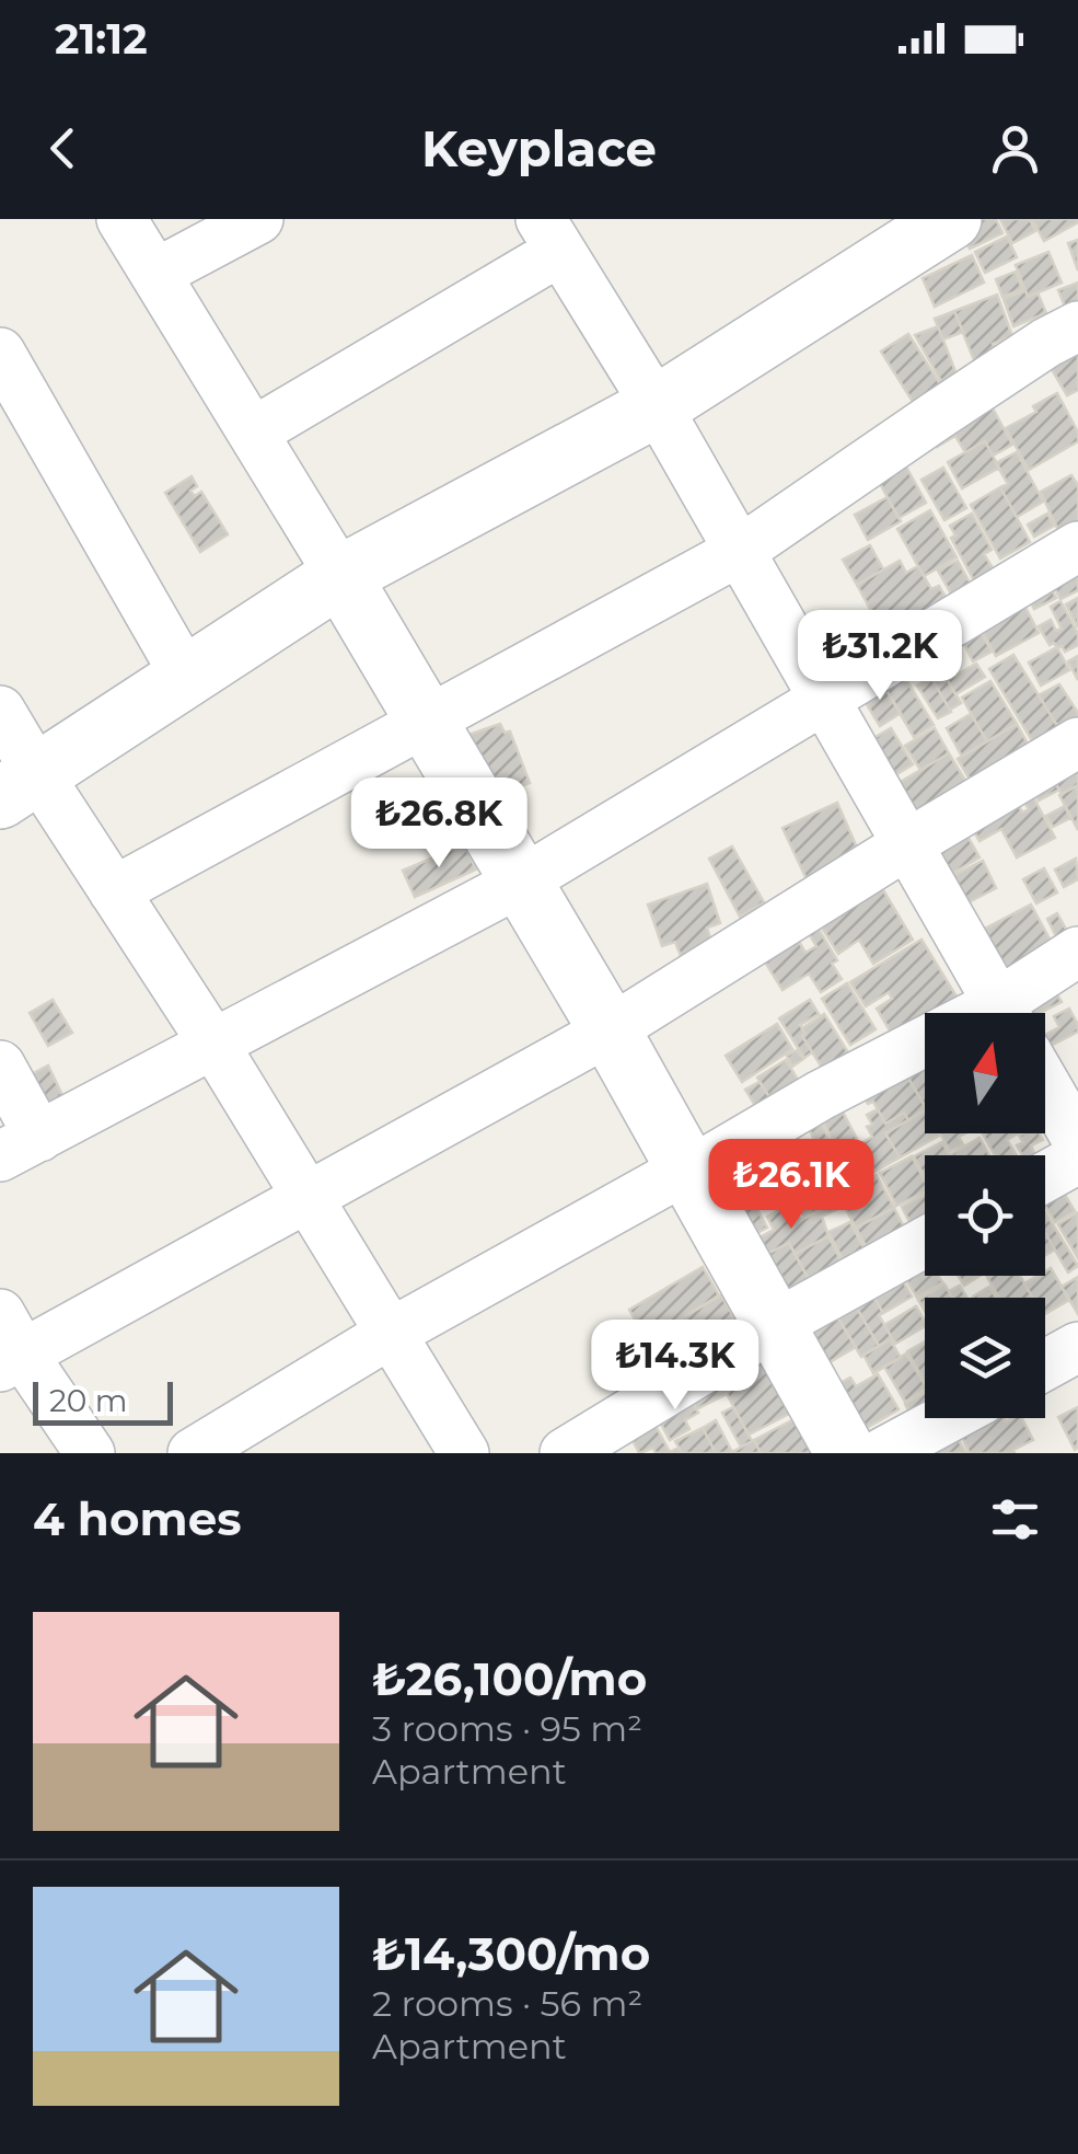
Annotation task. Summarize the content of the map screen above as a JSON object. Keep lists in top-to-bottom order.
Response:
{
  "scale_bar": "20 m",
  "north": "top",
  "page": {
    "status": "21:12",
    "header": "Keyplace",
    "price": [
      "₺31.2K",
      "₺26.8K",
      "₺26.1K",
      "₺14.3K"
    ],
    "scale": "20 m",
    "heading": "4 homes",
    "list": [
      {
        "name": "₺26,100/mo",
        "note": "3 rooms · 95 m² · Apartment"
      },
      {
        "name": "₺14,300/mo",
        "note": "2 rooms · 56 m² · Apartment"
      }
    ]
  }
}
